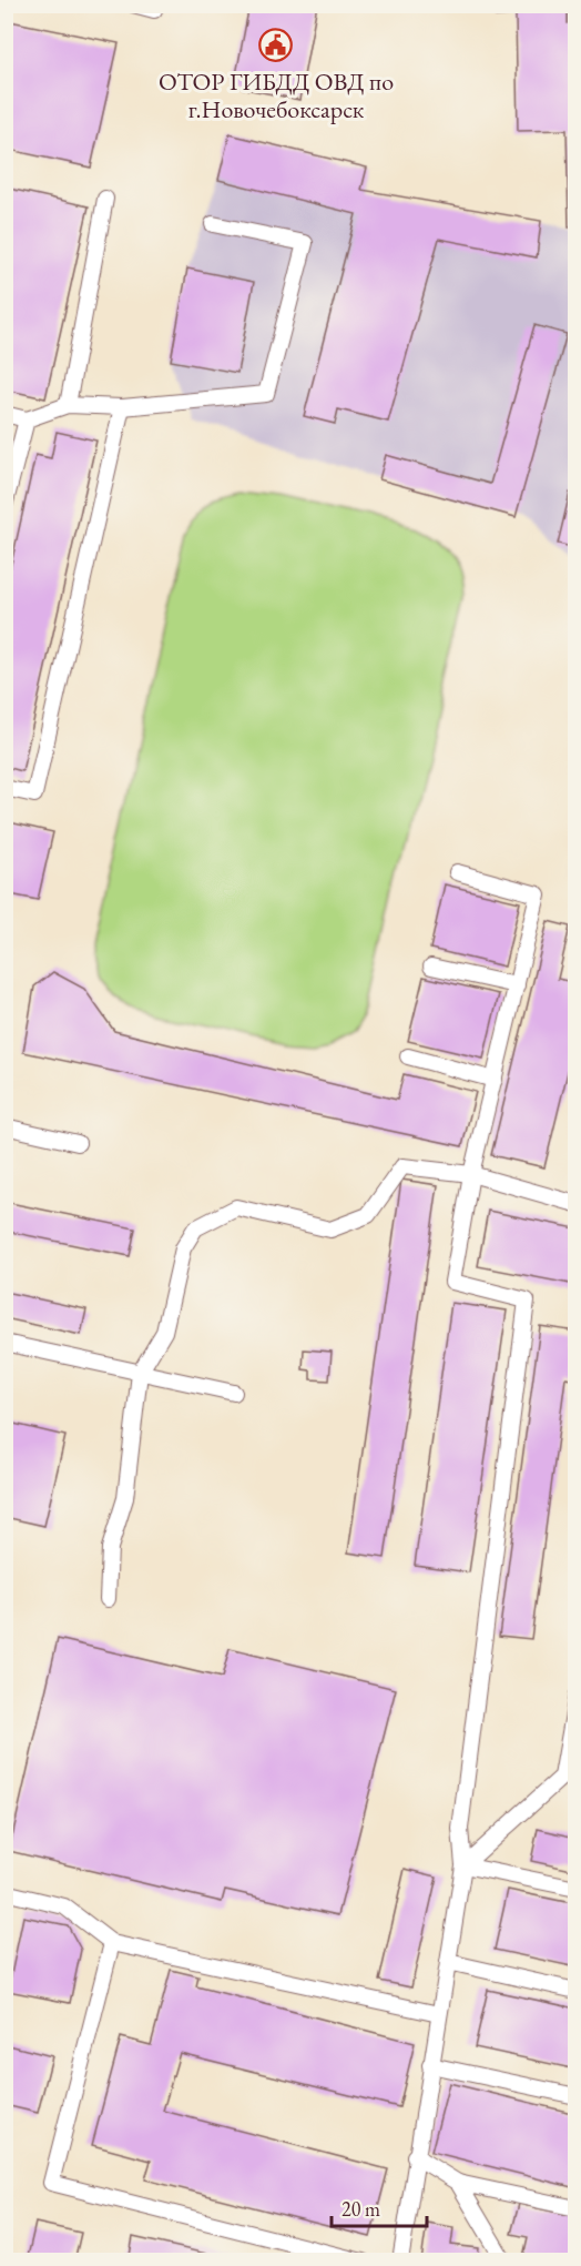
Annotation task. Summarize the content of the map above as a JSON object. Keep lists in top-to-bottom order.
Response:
{
  "places": {
    "public building": ["ОТОР ГИБДД ОВД по г.Новочебоксарск"]
  },
  "scale_bar": "20 m"
}
